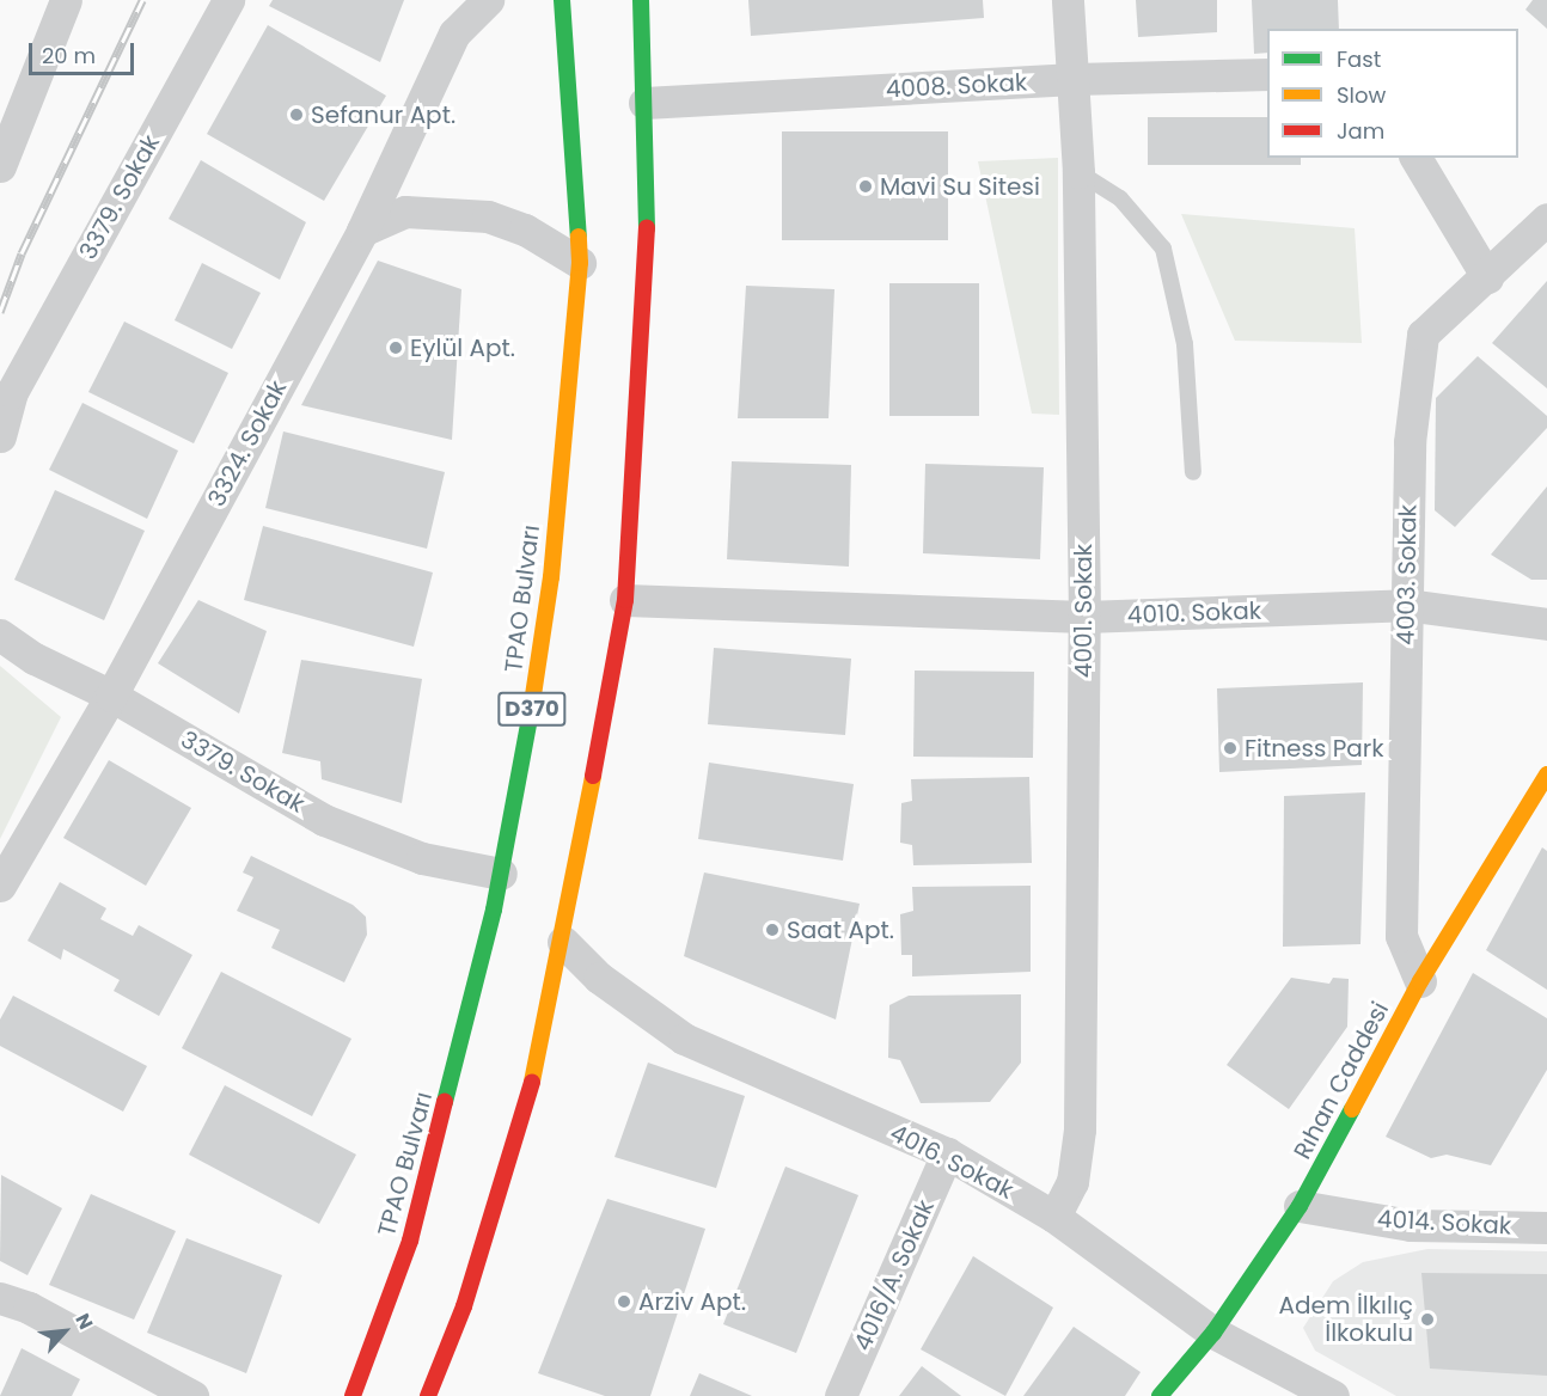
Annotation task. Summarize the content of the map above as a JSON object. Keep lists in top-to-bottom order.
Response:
{
  "streets": {
    "main road": ["TPAO Bulvarı", "D370", "Rıhan Caddesi"],
    "street": [
      "4008. Sokak",
      "3379. Sokak",
      "3324. Sokak",
      "4003. Sokak",
      "4001. Sokak",
      "4010. Sokak",
      "4016. Sokak",
      "4014. Sokak",
      "4016/A. Sokak"
    ]
  },
  "crossings": [
    ["4008. Sokak", "4001. Sokak"],
    ["4008. Sokak", "D370"],
    ["3379. Sokak", "3324. Sokak"],
    ["3379. Sokak", "TPAO Bulvarı"],
    ["4003. Sokak", "4010. Sokak"],
    ["4003. Sokak", "Rıhan Caddesi"],
    ["4001. Sokak", "4010. Sokak"],
    ["4001. Sokak", "4016. Sokak"],
    ["4010. Sokak", "D370"],
    ["D370", "4016. Sokak"],
    ["Rıhan Caddesi", "4016. Sokak"],
    ["Rıhan Caddesi", "4014. Sokak"],
    ["4016. Sokak", "4016/A. Sokak"]
  ],
  "places": [
    "Sefanur Apt.",
    "Mavi Su Sitesi",
    "Eylül Apt.",
    "Fitness Park",
    "Saat Apt.",
    "Arziv Apt.",
    "Adem İlkılıç İlkokulu"
  ],
  "legend": ["Fast", "Slow", "Jam"],
  "scale_bar": "20 m",
  "north": "top right"
}
